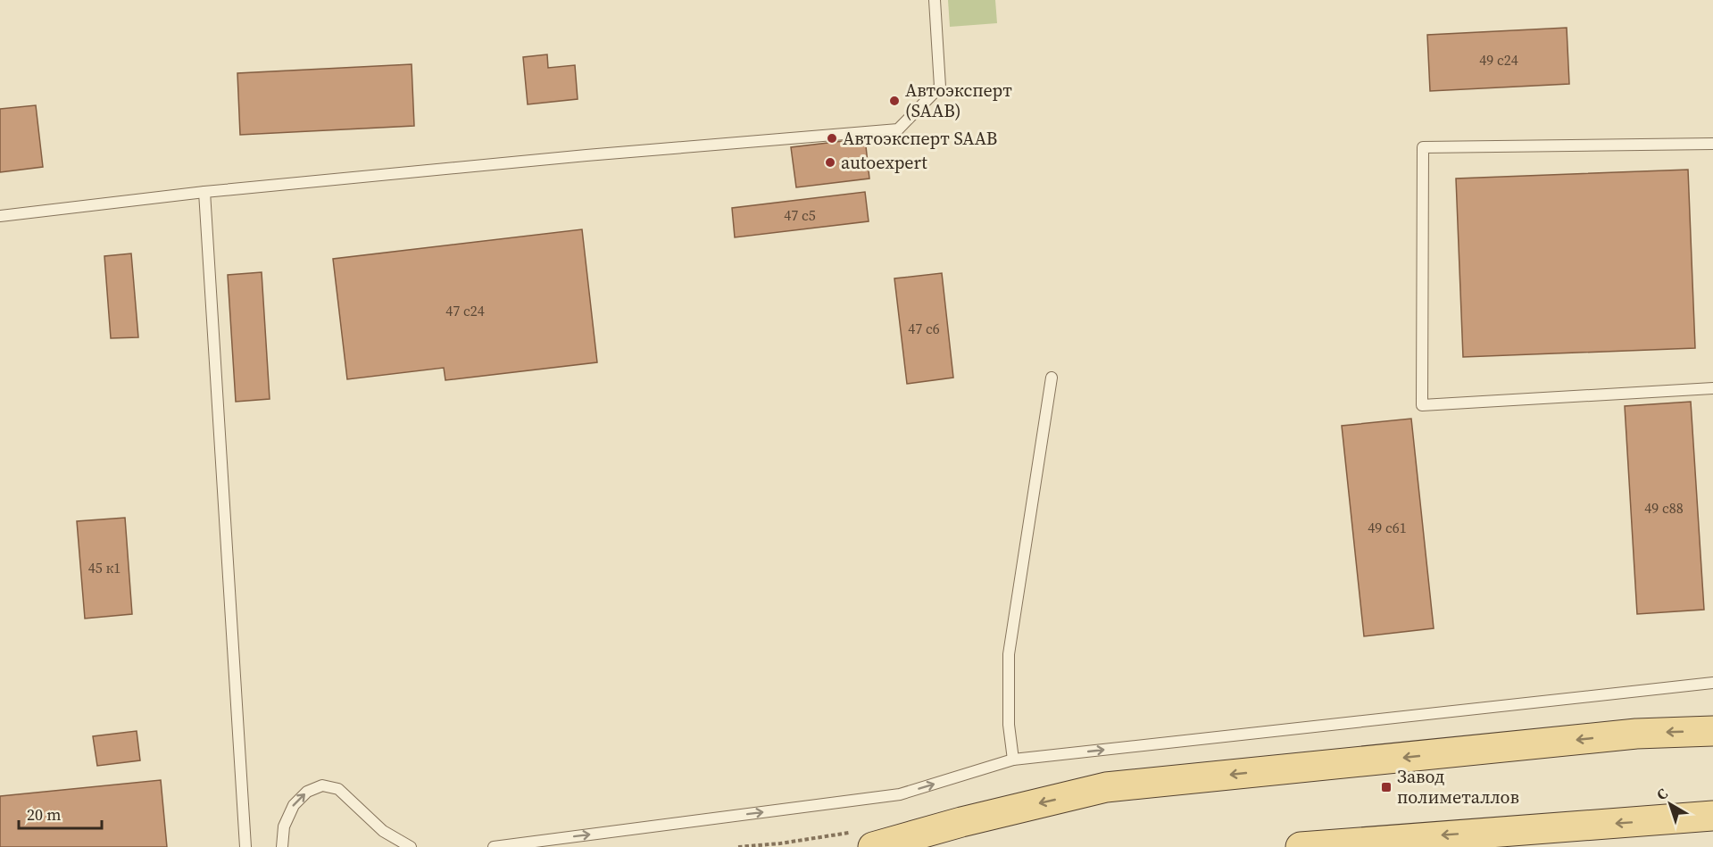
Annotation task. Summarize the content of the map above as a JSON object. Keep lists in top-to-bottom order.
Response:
{
  "places": {
    "other": ["Автоэксперт (SAAB)", "Автоэксперт SAAB", "autoexpert"],
    "transit": ["Завод полиметаллов"]
  },
  "house_numbers": [
    "49 с24",
    "47 с5",
    "47 с24",
    "47 с6",
    "49 с88",
    "49 с61",
    "45 к1"
  ],
  "scale_bar": "20 m",
  "north": "top left"
}
